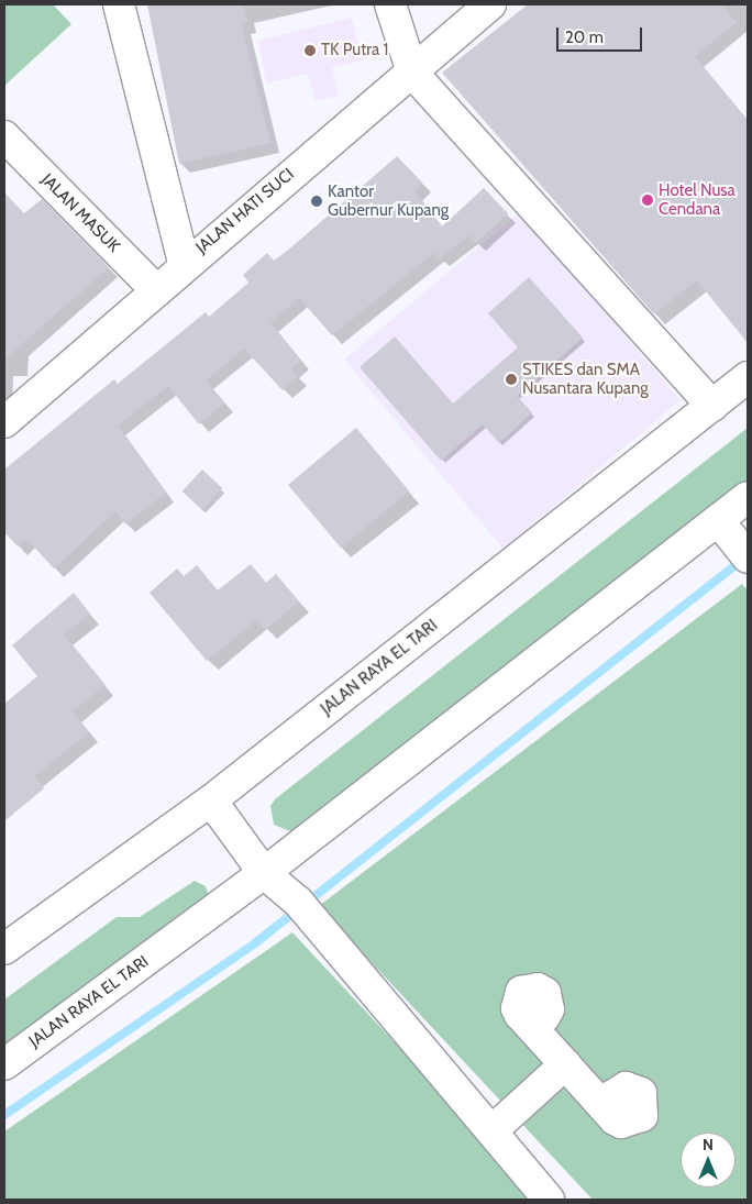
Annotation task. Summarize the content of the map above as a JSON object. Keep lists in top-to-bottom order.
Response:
{
  "streets": {
    "main road": ["JALAN HATI SUCI", "JALAN MASUK", "JALAN RAYA EL TARI"]
  },
  "crossings": [
    ["JALAN HATI SUCI", "JALAN MASUK"]
  ],
  "places": [
    "TK Putra 1",
    "Hotel Nusa Cendana",
    "Kantor Gubernur Kupang",
    "STIKES dan SMA Nusantara Kupang"
  ],
  "scale_bar": "20 m",
  "north": "top"
}
